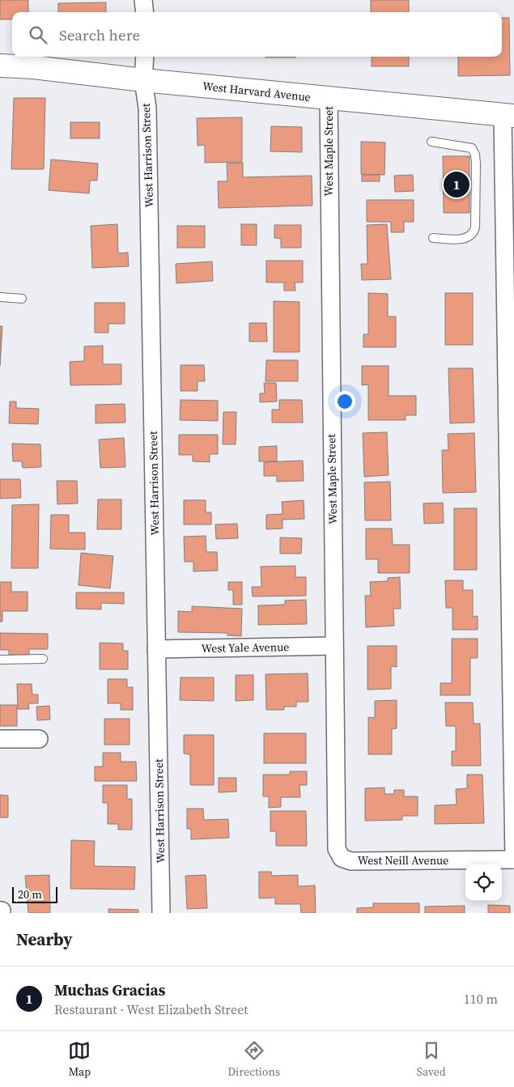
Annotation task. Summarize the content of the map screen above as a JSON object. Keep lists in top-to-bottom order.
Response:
{
  "streets": {
    "main road": ["West Harvard Avenue"],
    "street": [
      "West Maple Street",
      "West Harrison Street",
      "West Yale Avenue",
      "West Neill Avenue"
    ]
  },
  "crossings": [
    ["West Harvard Avenue", "West Maple Street"],
    ["West Harvard Avenue", "West Harrison Street"],
    ["West Maple Street", "West Yale Avenue"],
    ["West Maple Street", "West Neill Avenue"],
    ["West Harrison Street", "West Yale Avenue"]
  ],
  "scale_bar": "20 m",
  "page": {
    "search": "Search here",
    "pins": "1",
    "scale": "20 m",
    "heading": "Nearby",
    "list": [
      {
        "mark": "1",
        "name": "Muchas Gracias",
        "note": "Restaurant · West Elizabeth Street",
        "value": "110 m"
      }
    ],
    "nav": ["Map", "Directions", "Saved"]
  }
}
